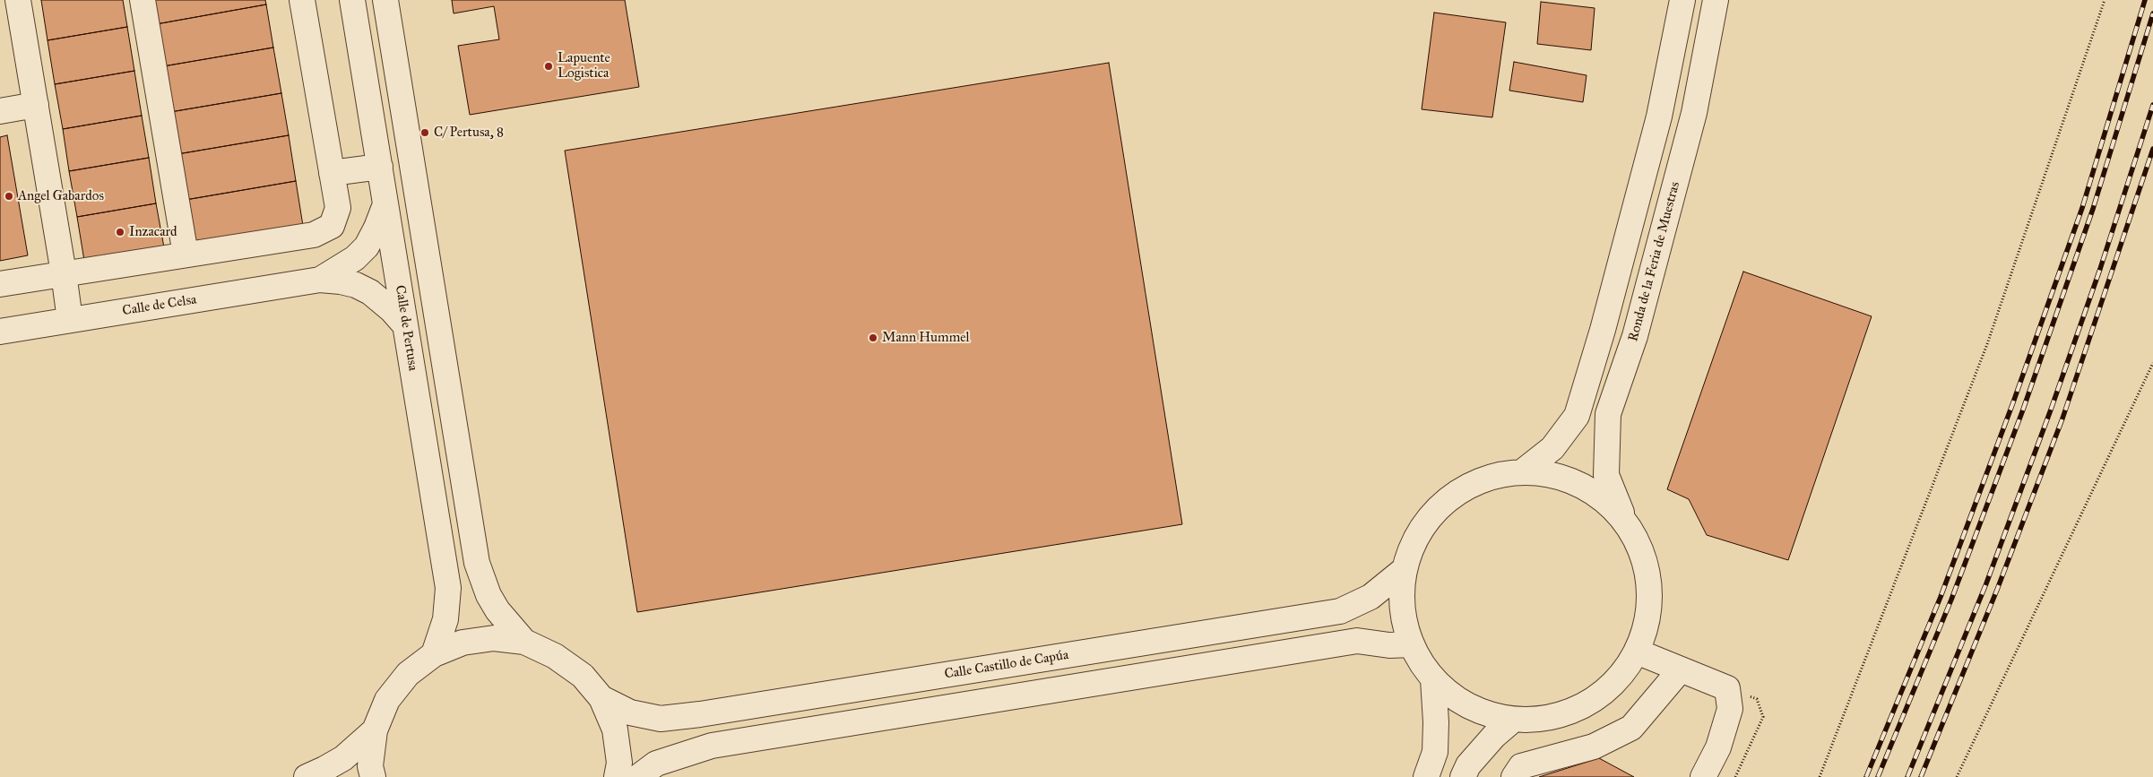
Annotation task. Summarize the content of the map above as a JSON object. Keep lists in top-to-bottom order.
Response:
{
  "streets": {
    "street": [
      "Ronda de la Feria de Muestras",
      "Calle de Celsa",
      "Calle de Pertusa",
      "Calle Castillo de Capúa"
    ]
  },
  "crossings": [
    ["Ronda de la Feria de Muestras", "Calle Castillo de Capúa"],
    ["Calle de Celsa", "Calle de Pertusa"]
  ],
  "places": [
    "Lapuente Logistica",
    "C/ Pertusa, 8",
    "Angel Gabardos",
    "Inzacard",
    "Mann Hummel"
  ]
}
